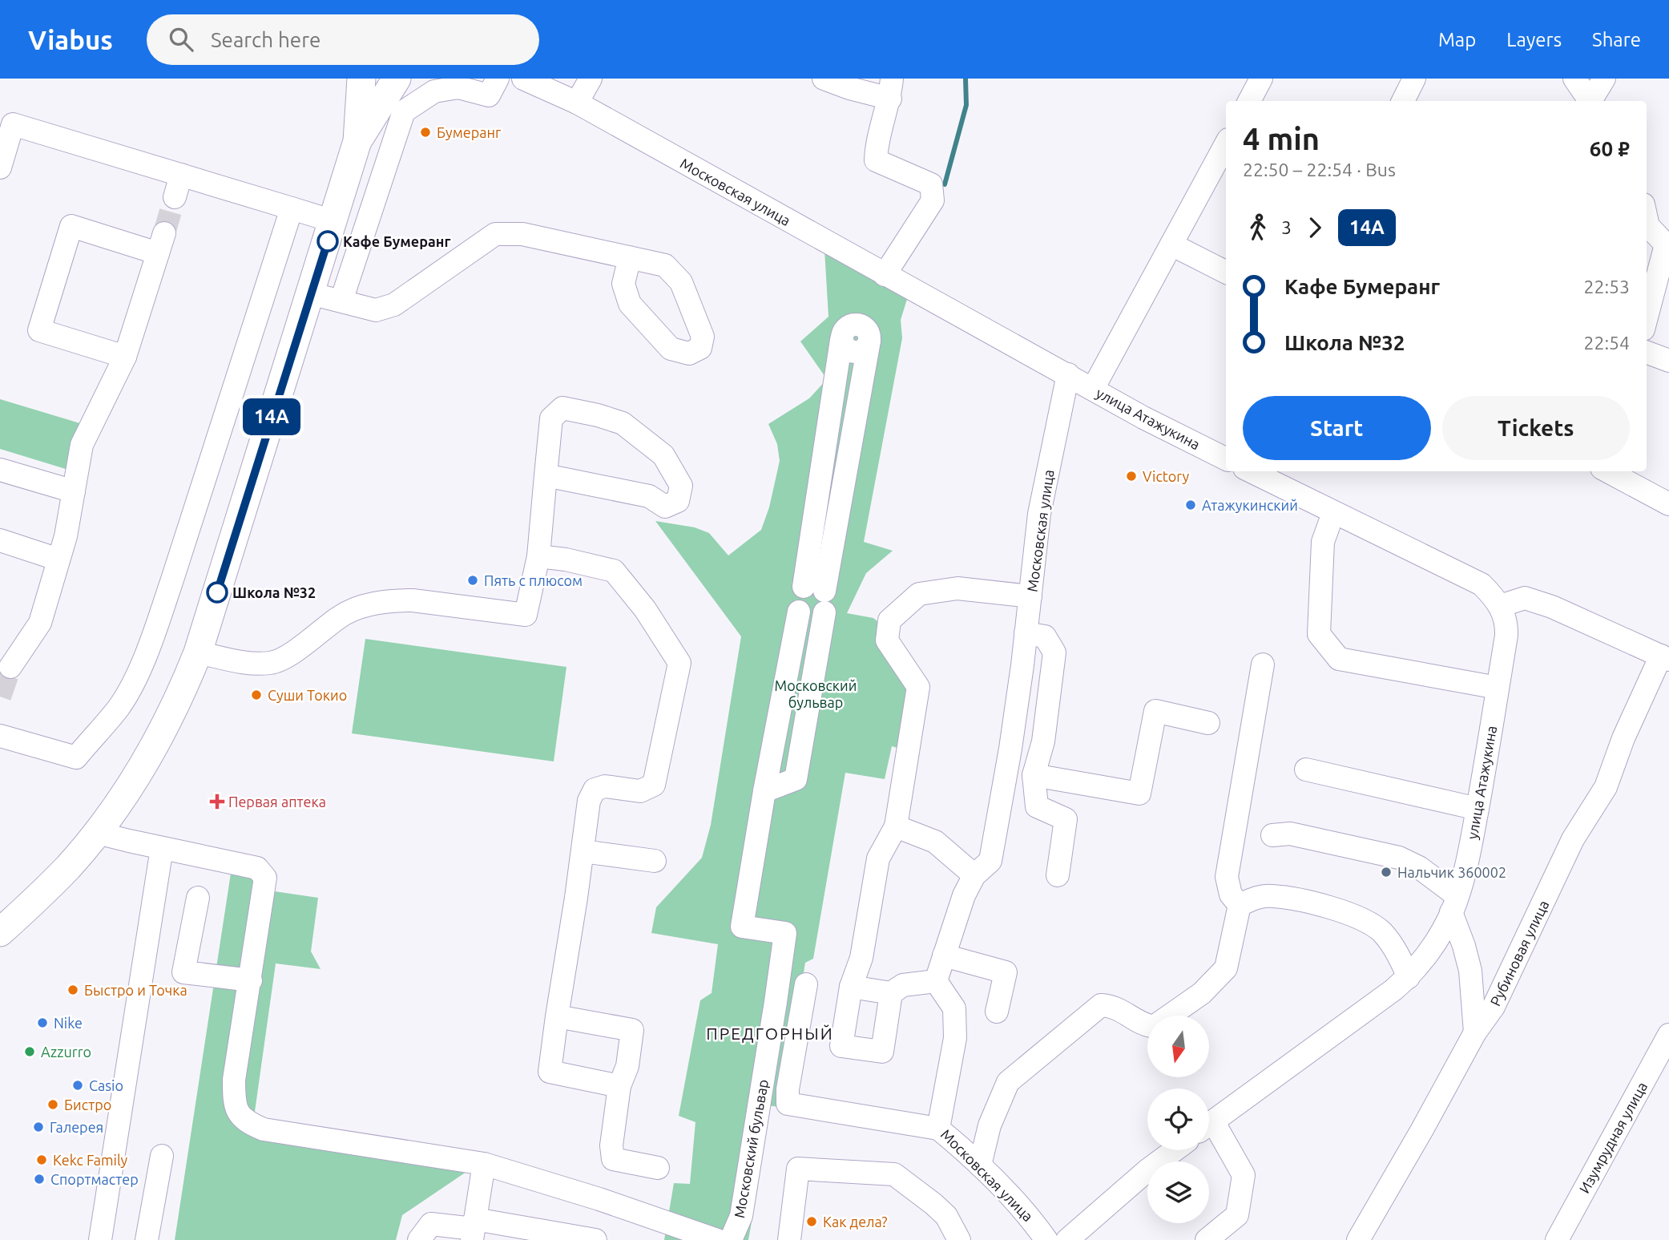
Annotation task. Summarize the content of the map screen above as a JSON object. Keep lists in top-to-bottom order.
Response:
{
  "streets": {
    "street": [
      "Московская улица",
      "улица Атажукина",
      "Рубиновая улица",
      "Изумрудная улица",
      "Московский бульвар"
    ]
  },
  "crossings": [
    ["Московская улица", "улица Атажукина"]
  ],
  "districts": ["ПРЕДГОРНЫЙ"],
  "parks": ["Московский бульвар"],
  "places": {
    "other": [
      "Бумеранг",
      "Кафе Бумеранг",
      "Victory",
      "Атажукинский",
      "Пять с плюсом",
      "Школа №32",
      "Суши Токио",
      "Нальчик 360002",
      "Быстро и Точка",
      "Nike",
      "Azzurro",
      "Casio",
      "Бистро",
      "Галерея",
      "Kekc Family",
      "Спортмастер",
      "Как дела?"
    ],
    "health": ["Первая аптека"]
  },
  "lines": ["bus line 14А"],
  "north": "bottom",
  "page": {
    "header": "Viabus",
    "search": "Search here",
    "nav": ["Map", "Layers", "Share"],
    "on_map": "14А",
    "heading": ["4 min", "22:50 – 22:54 · Bus", "60 ₽"],
    "legs": ["3", "14А"],
    "list": [
      {
        "name": "Кафе Бумеранг",
        "value": "22:53"
      },
      {
        "name": "Школа №32",
        "value": "22:54"
      }
    ],
    "buttons": ["Start", "Tickets"]
  }
}
